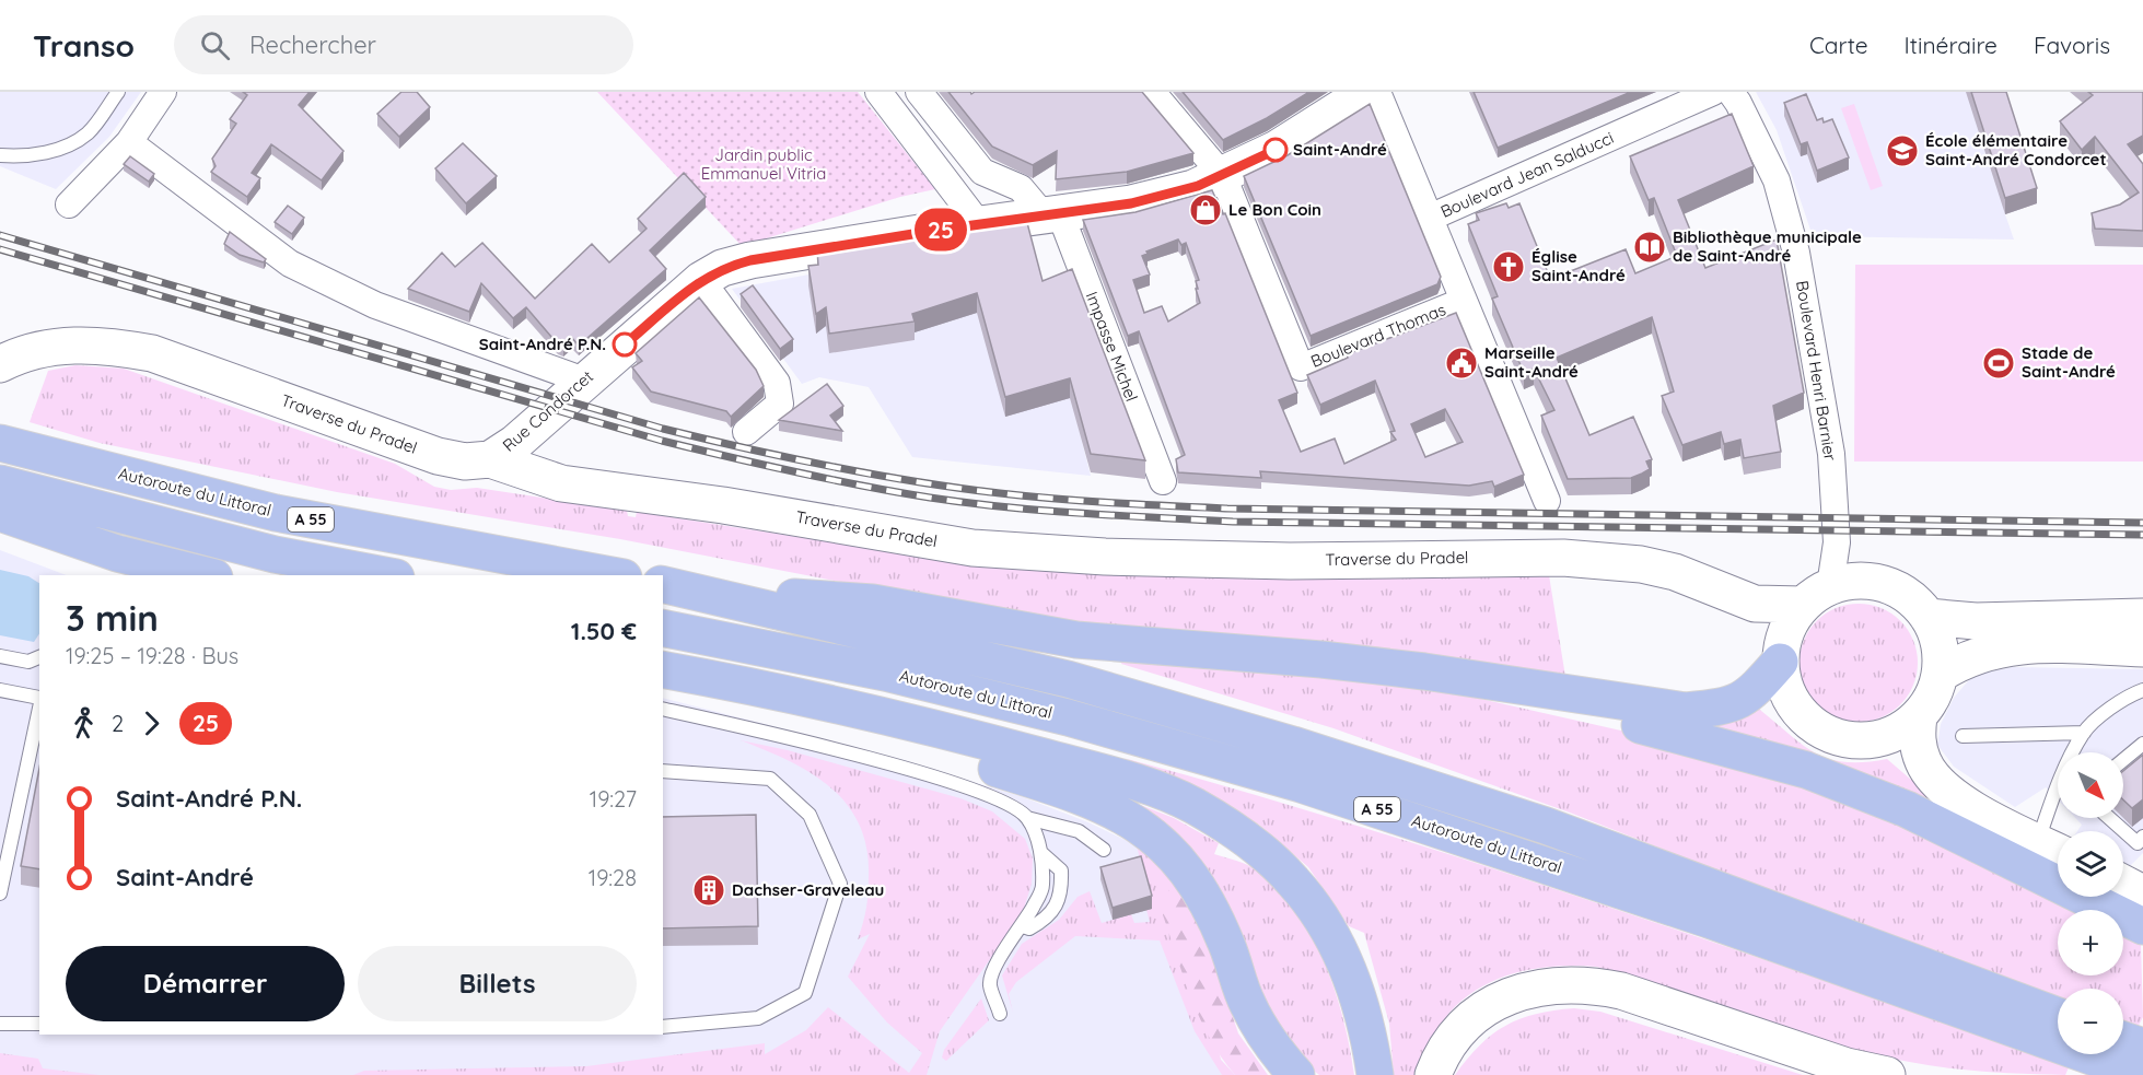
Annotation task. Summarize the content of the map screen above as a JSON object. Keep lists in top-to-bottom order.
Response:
{
  "streets": {
    "highway": ["Autoroute du Littoral", "A 55"],
    "main road": ["Rue Condorcet", "Traverse du Pradel"],
    "street": [
      "Boulevard Jean Salducci",
      "Boulevard Thomas",
      "Impasse Michel",
      "Boulevard Henri Barnier"
    ]
  },
  "crossings": [
    ["Boulevard Jean Salducci", "Rue Condorcet"],
    ["Boulevard Thomas", "Rue Condorcet"],
    ["Impasse Michel", "Rue Condorcet"],
    ["Boulevard Henri Barnier", "Traverse du Pradel"],
    ["Rue Condorcet", "Traverse du Pradel"]
  ],
  "parks": ["Jardin public Emmanuel Vitria"],
  "places": {
    "other": ["Saint-André", "Saint-André P.N."],
    "school or university": ["École élémentaire Saint-André Condorcet"],
    "shop": ["Le Bon Coin"],
    "library": ["Bibliothèque municipale de Saint-André"],
    "church": ["Église Saint-André"],
    "public building": ["Marseille Saint-André"],
    "sports": ["Stade de Saint-André"],
    "building": ["Dachser-Graveleau"]
  },
  "lines": ["bus line 25"],
  "north": "bottom right",
  "page": {
    "header": "Transo",
    "search": "Rechercher",
    "nav": ["Carte", "Itinéraire", "Favoris"],
    "on_map": "25",
    "heading": ["3 min", "19:25 – 19:28 · Bus", "1.50 €"],
    "legs": ["2", "25"],
    "map_buttons": ["+", "−"],
    "list": [
      {
        "name": "Saint-André P.N.",
        "value": "19:27"
      },
      {
        "name": "Saint-André",
        "value": "19:28"
      }
    ],
    "buttons": ["Démarrer", "Billets"]
  }
}
